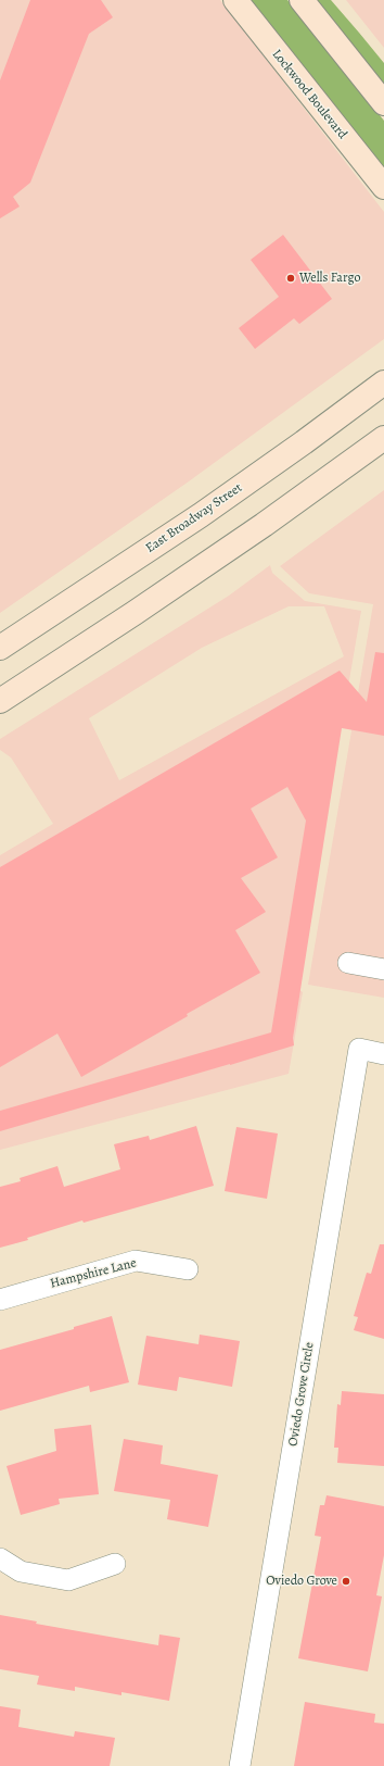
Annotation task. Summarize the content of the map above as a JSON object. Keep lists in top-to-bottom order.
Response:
{
  "streets": {
    "main road": ["Lockwood Boulevard", "East Broadway Street"],
    "street": ["Hampshire Lane", "Oviedo Grove Circle"]
  },
  "places": ["Wells Fargo", "Oviedo Grove"]
}
